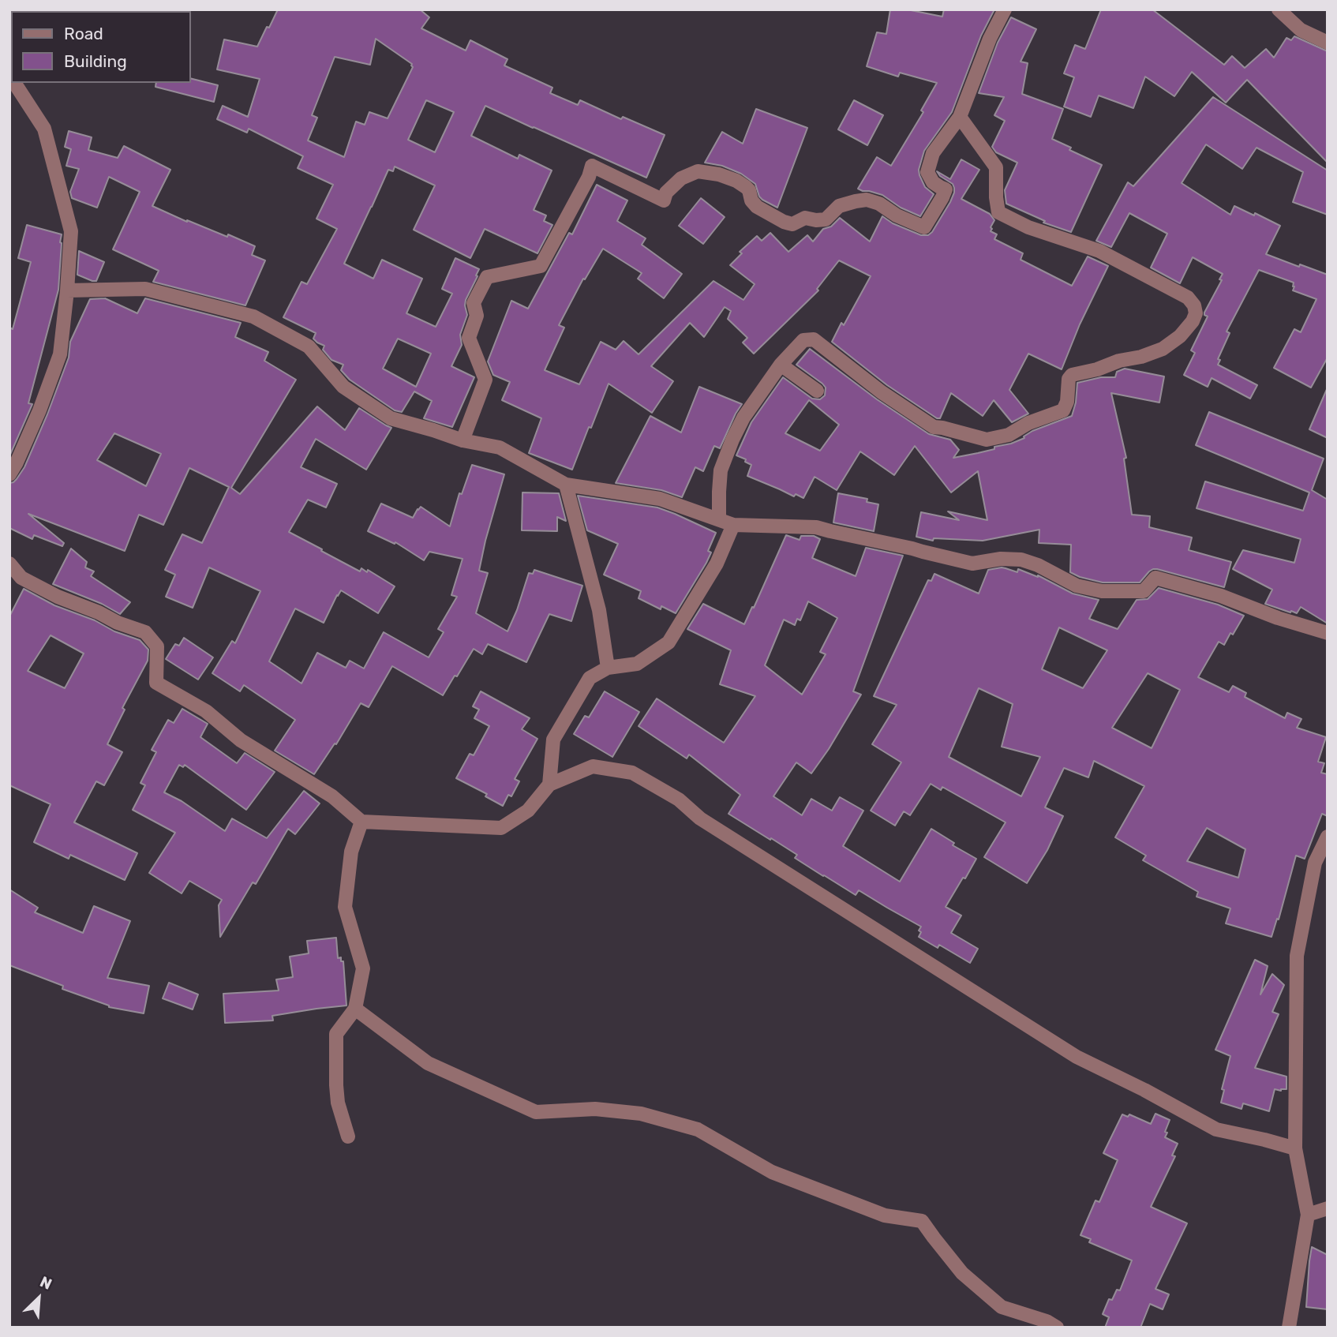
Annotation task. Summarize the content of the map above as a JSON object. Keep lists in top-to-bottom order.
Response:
{
  "legend": ["Road", "Building"],
  "north": "top right"
}
